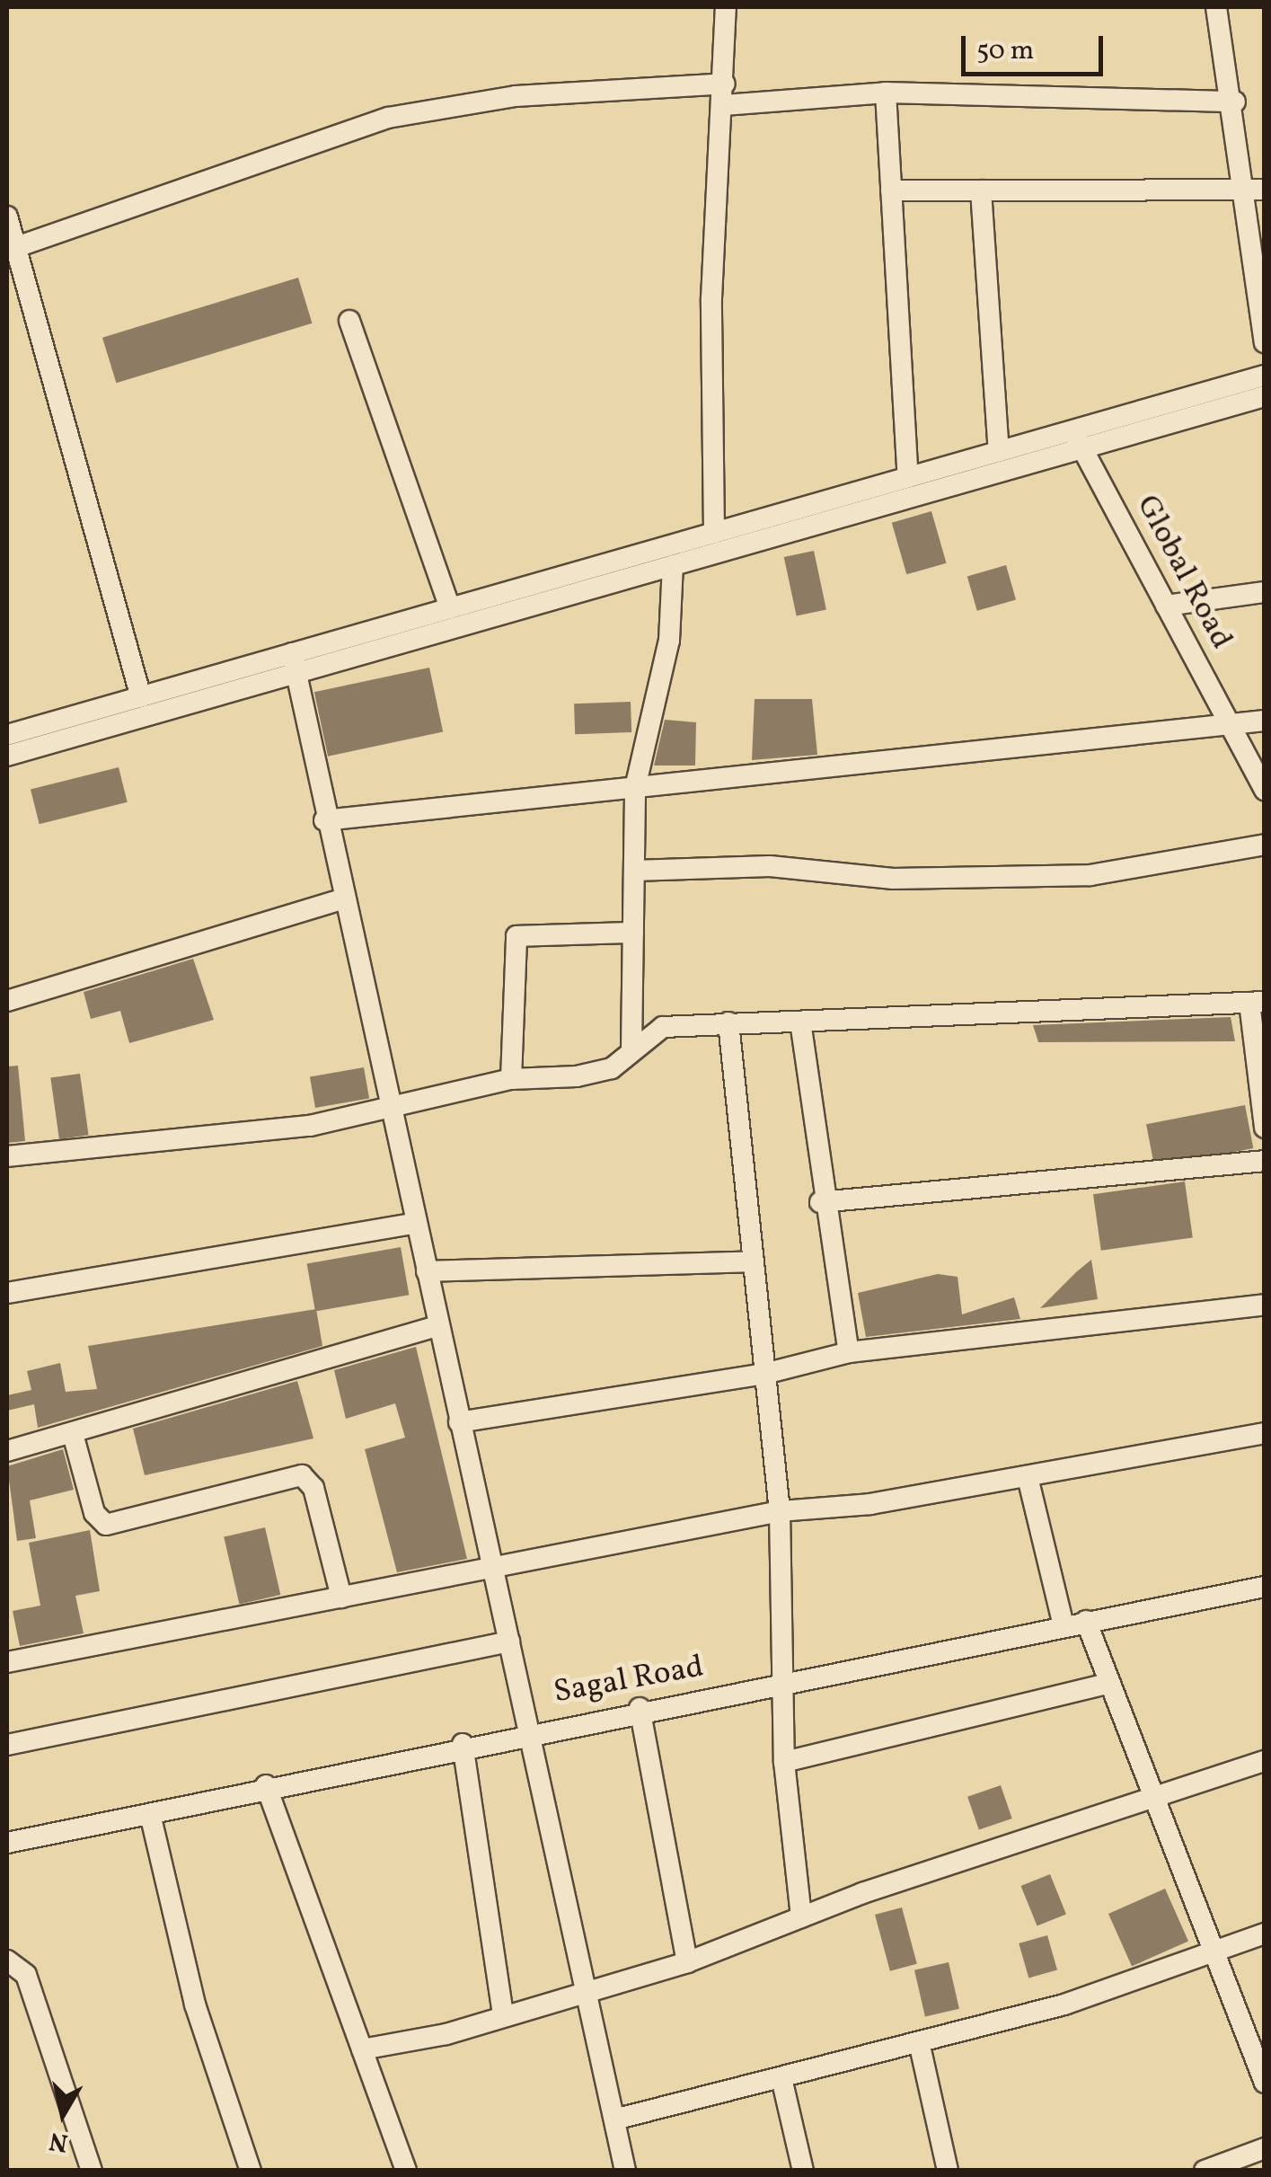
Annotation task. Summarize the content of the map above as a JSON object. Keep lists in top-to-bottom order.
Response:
{
  "streets": {
    "street": ["Global Road", "Sagal Road"]
  },
  "scale_bar": "50 m",
  "north": "bottom"
}
